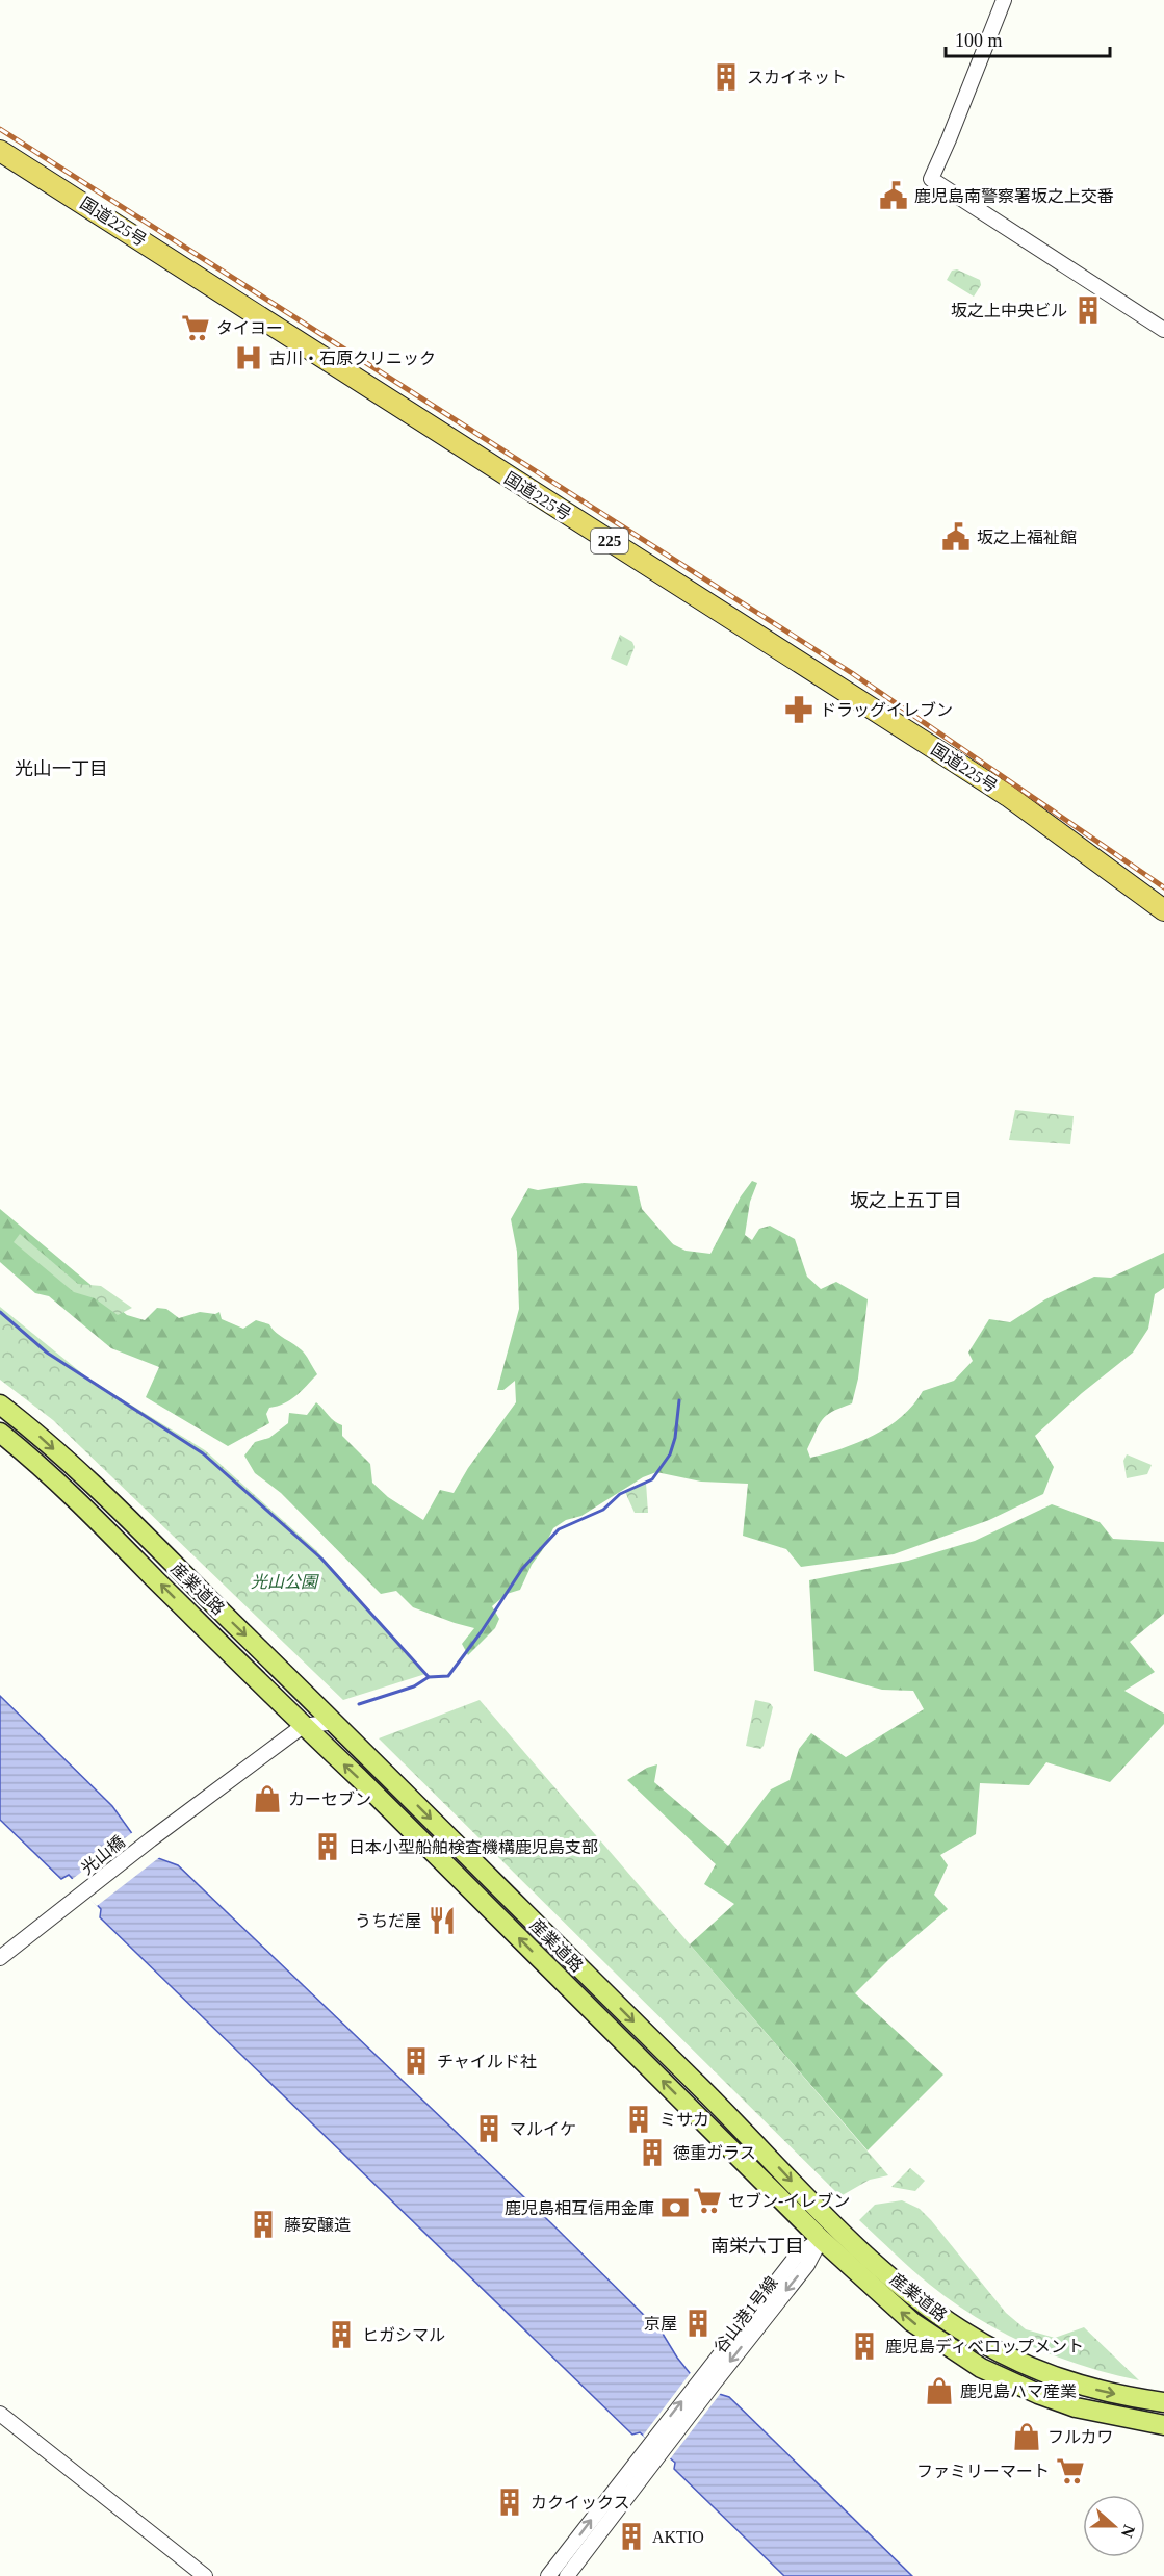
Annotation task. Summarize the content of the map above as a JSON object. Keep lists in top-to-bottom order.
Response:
{
  "streets": {
    "highway": ["国道225号", "225"],
    "main road": ["産業道路"],
    "street": ["光山橋", "谷山港1号線"]
  },
  "crossings": [
    ["産業道路", "光山橋"],
    ["産業道路", "谷山港1号線"]
  ],
  "districts": ["光山一丁目", "坂之上五丁目", "南栄六丁目"],
  "parks": ["光山公園"],
  "places": {
    "building": [
      "スカイネット",
      "坂之上中央ビル",
      "日本小型船舶検査機構鹿児島支部",
      "チャイルド社",
      "ミサカ",
      "マルイケ",
      "徳重ガラス",
      "藤安醸造",
      "京屋",
      "ヒガシマル",
      "鹿児島ディベロップメント",
      "カクイックス",
      "AKTIO"
    ],
    "public building": ["鹿児島南警察署坂之上交番", "坂之上福祉館"],
    "supermarket": ["タイヨー", "セブン-イレブン", "ファミリーマート"],
    "hospital": ["古川・石原クリニック"],
    "pharmacy": ["ドラッグイレブン"],
    "shop": ["カーセブン", "鹿児島ハマ産業", "フルカワ"],
    "restaurant": ["うちだ屋"],
    "bank": ["鹿児島相互信用金庫"]
  },
  "scale_bar": "100 m",
  "north": "right"
}
